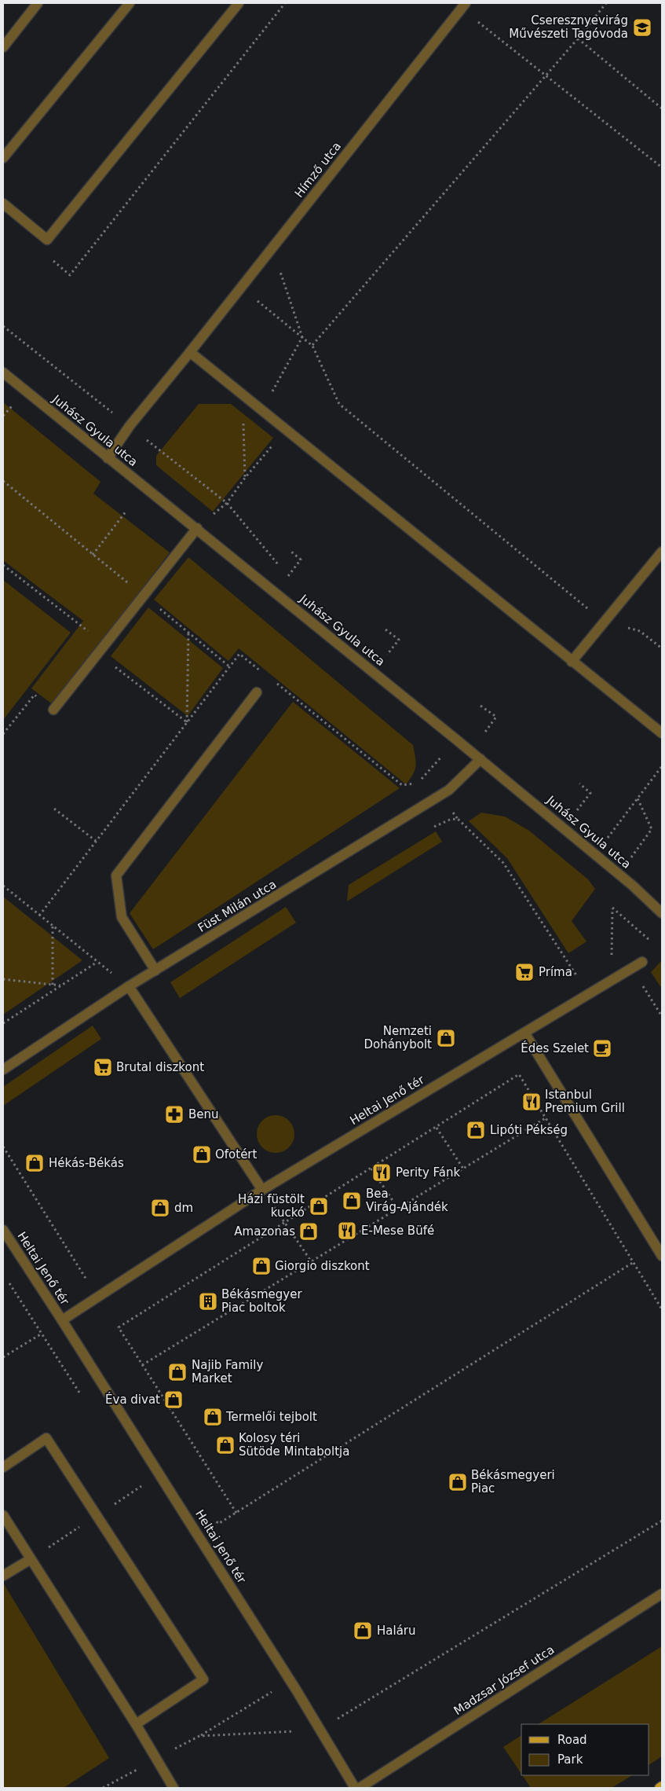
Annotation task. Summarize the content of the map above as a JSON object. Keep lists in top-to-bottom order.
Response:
{
  "streets": {
    "street": [
      "Hímző utca",
      "Juhász Gyula utca",
      "Füst Milán utca",
      "Heltai Jenő tér",
      "Madzsar József utca"
    ]
  },
  "crossings": [
    ["Hímző utca", "Juhász Gyula utca"],
    ["Juhász Gyula utca", "Füst Milán utca"]
  ],
  "places": {
    "school or university": ["Cseresznyevirág Művészeti Tagóvoda"],
    "supermarket": ["Príma", "Brutal diszkont"],
    "shop": [
      "Nemzeti Dohánybolt",
      "Lipóti Pékség",
      "Ofotért",
      "Hékás-Békás",
      "Bea Virág-Ajándék",
      "Házi füstölt kuckó",
      "dm",
      "Amazonas",
      "Giorgio diszkont",
      "Najib Family Market",
      "Éva divat",
      "Termelői tejbolt",
      "Kolosy téri Sütöde Mintaboltja",
      "Békásmegyeri Piac",
      "Haláru"
    ],
    "cafe": ["Édes Szelet"],
    "restaurant": ["Istanbul Premium Grill", "Perity Fánk", "E-Mese Büfé"],
    "pharmacy": ["Benu"],
    "building": ["Békásmegyer Piac boltok"]
  },
  "legend": ["Road", "Park"]
}
